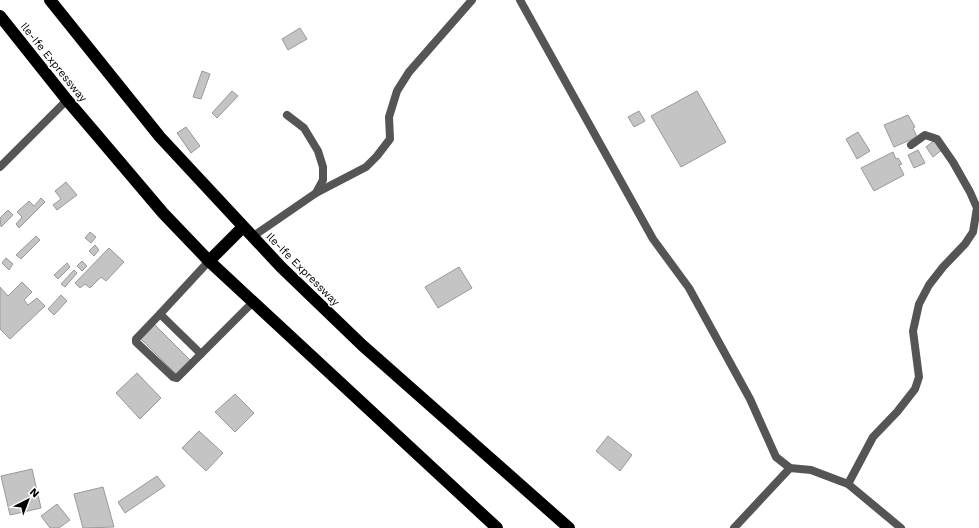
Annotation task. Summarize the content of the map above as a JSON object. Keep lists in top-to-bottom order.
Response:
{
  "streets": {
    "highway": ["Ile-Ife Expressway"]
  },
  "north": "top right"
}
